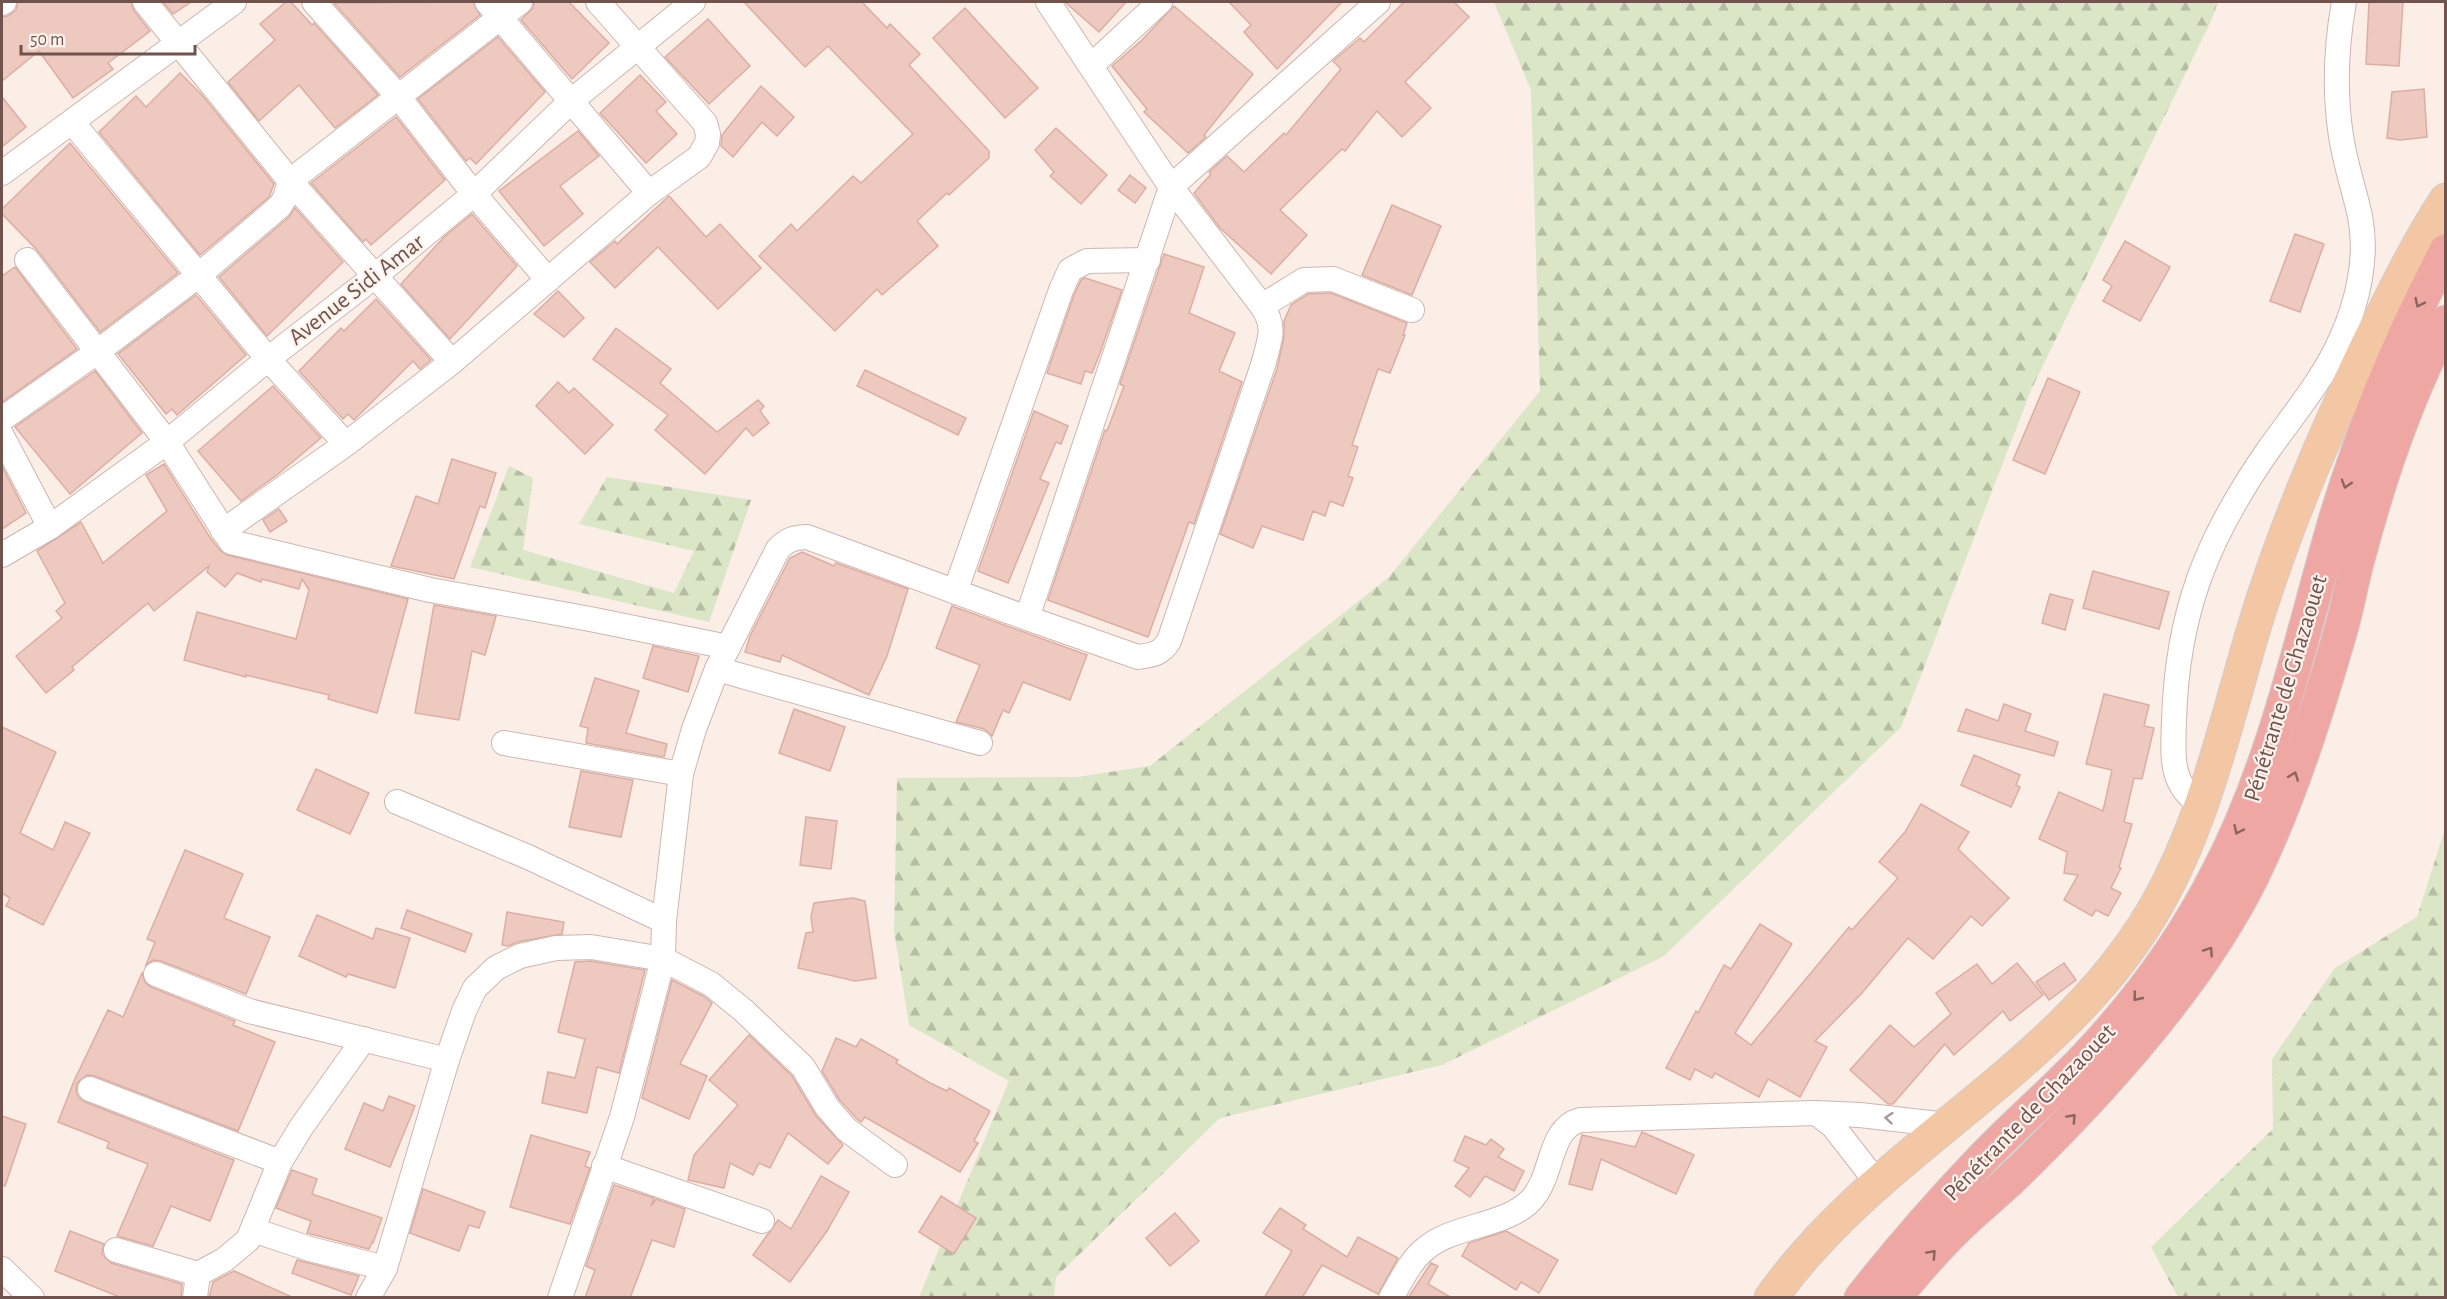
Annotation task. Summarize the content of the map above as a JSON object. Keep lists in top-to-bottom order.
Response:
{
  "streets": {
    "highway": ["Pénétrante de Ghazaouet"],
    "street": ["Avenue Sidi Amar"]
  },
  "scale_bar": "50 m"
}
